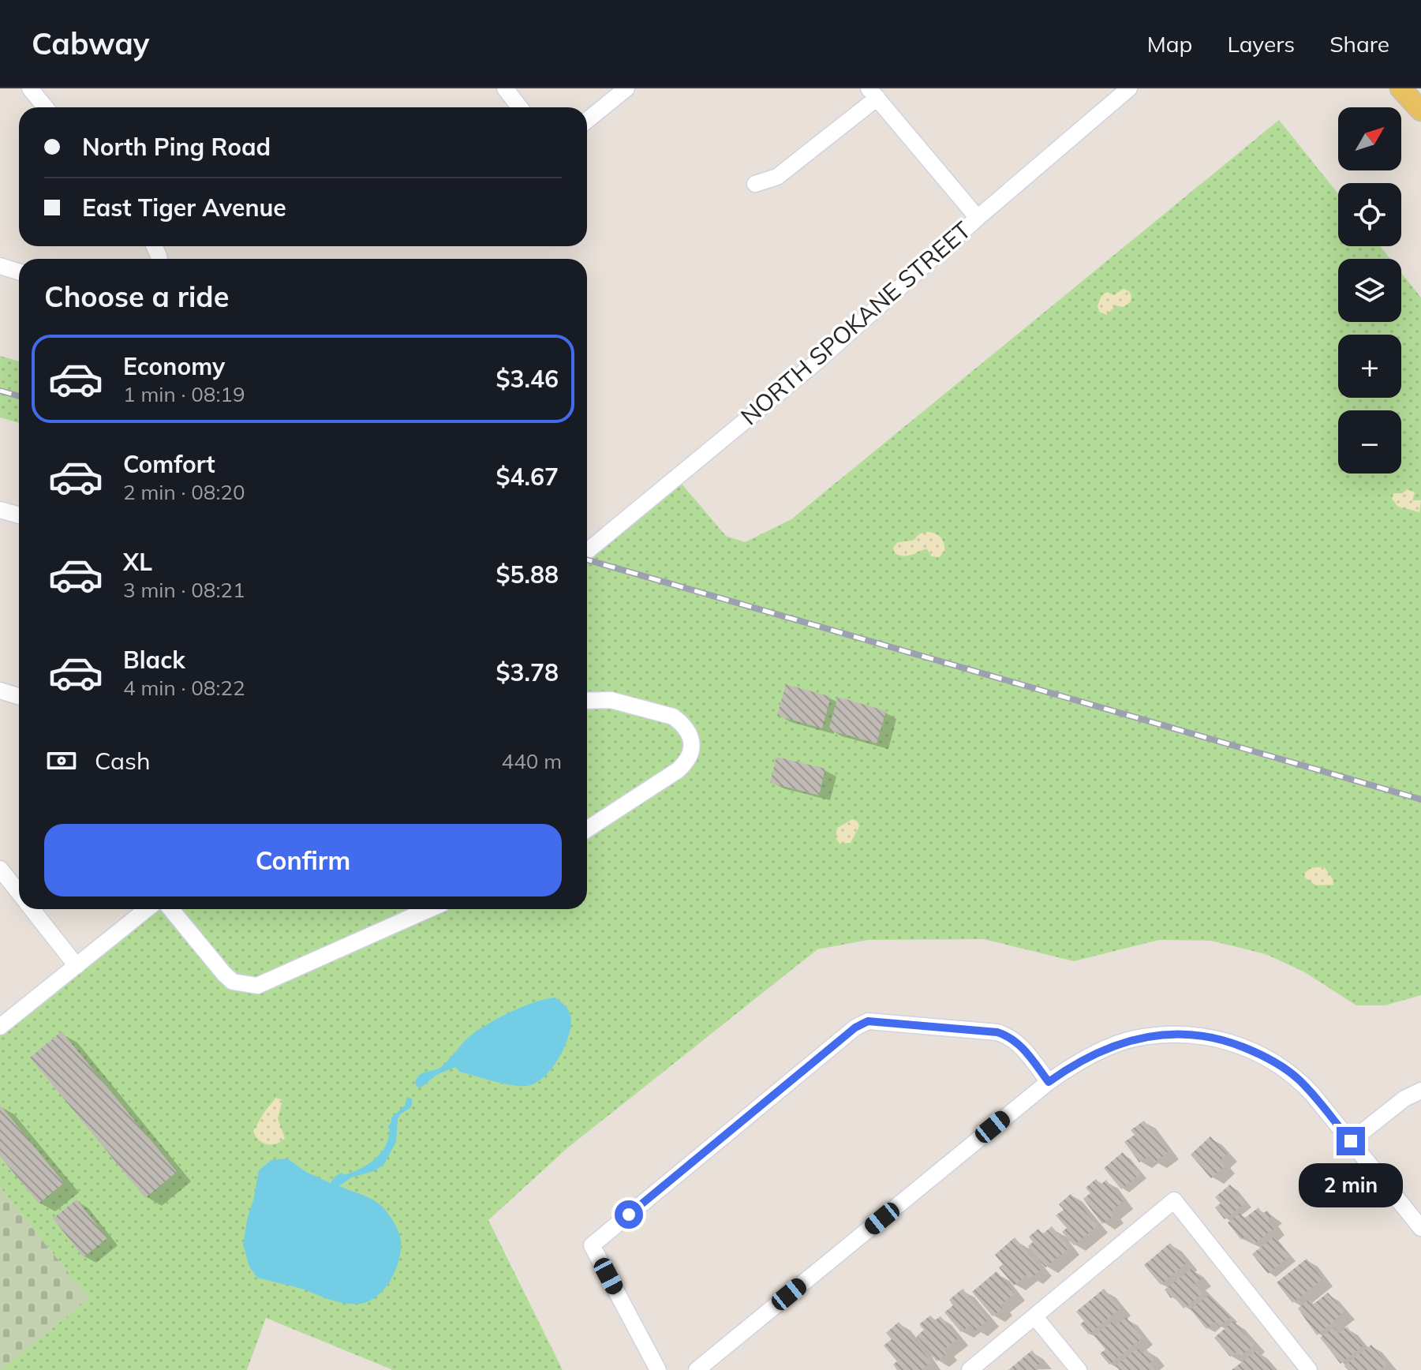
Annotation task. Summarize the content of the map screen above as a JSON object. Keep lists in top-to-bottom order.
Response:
{
  "streets": {
    "street": ["NORTH SPOKANE STREET"]
  },
  "north": "top right",
  "page": {
    "header": "Cabway",
    "nav": ["Map", "Layers", "Share"],
    "map_buttons": ["+", "−"],
    "banner": ["North Ping Road", "East Tiger Avenue"],
    "heading": "Choose a ride",
    "list": [
      {
        "name": "Economy",
        "note": "1 min · 08:19",
        "value": "$3.46"
      },
      {
        "name": "Comfort",
        "note": "2 min · 08:20",
        "value": "$4.67"
      },
      {
        "name": "XL",
        "note": "3 min · 08:21",
        "value": "$5.88"
      },
      {
        "name": "Black",
        "note": "4 min · 08:22",
        "value": "$3.78"
      }
    ],
    "pay": ["Cash", "440 m"],
    "buttons": "Confirm",
    "bubble": "2 min"
  }
}
